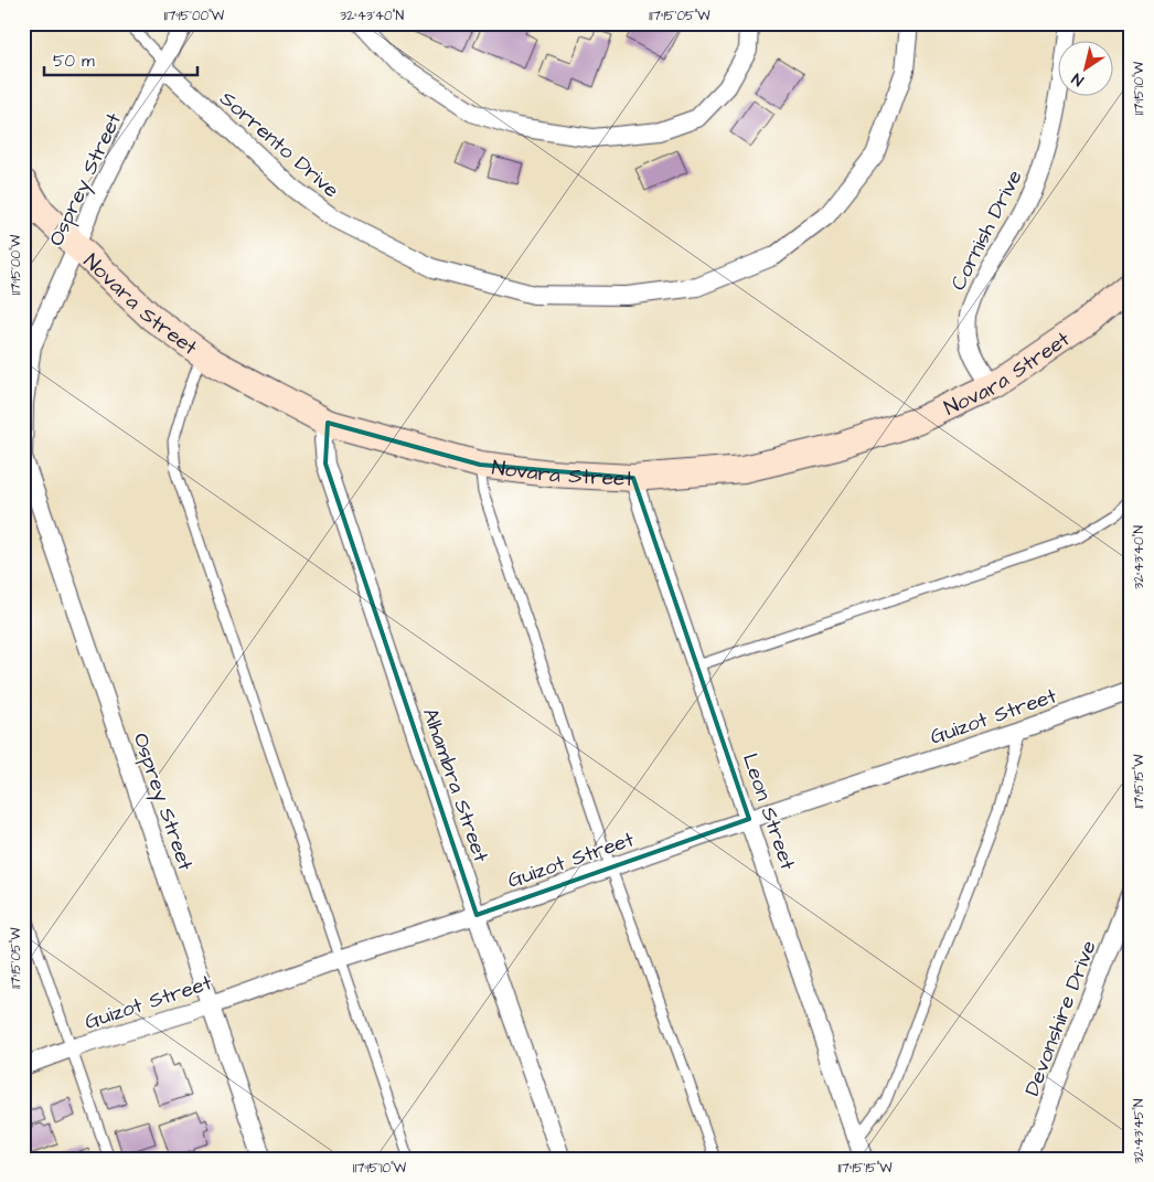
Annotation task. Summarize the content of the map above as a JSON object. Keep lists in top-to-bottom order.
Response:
{
  "streets": {
    "street": [
      "Sorrento Drive",
      "Osprey Street",
      "Cornish Drive",
      "Novara Street",
      "Guizot Street",
      "Alhambra Street",
      "Leon Street",
      "Devonshire Drive"
    ]
  },
  "crossings": [
    ["Sorrento Drive", "Osprey Street"],
    ["Osprey Street", "Novara Street"],
    ["Osprey Street", "Guizot Street"],
    ["Cornish Drive", "Novara Street"],
    ["Novara Street", "Alhambra Street"],
    ["Novara Street", "Leon Street"],
    ["Guizot Street", "Alhambra Street"],
    ["Guizot Street", "Leon Street"]
  ],
  "scale_bar": "50 m",
  "north": "bottom left",
  "coordinates": [
    "117°15'00\"W",
    "32°43'40\"N",
    "117°15'05\"W",
    "117°15'10\"W",
    "117°15'15\"W",
    "32°43'45\"N"
  ]
}
